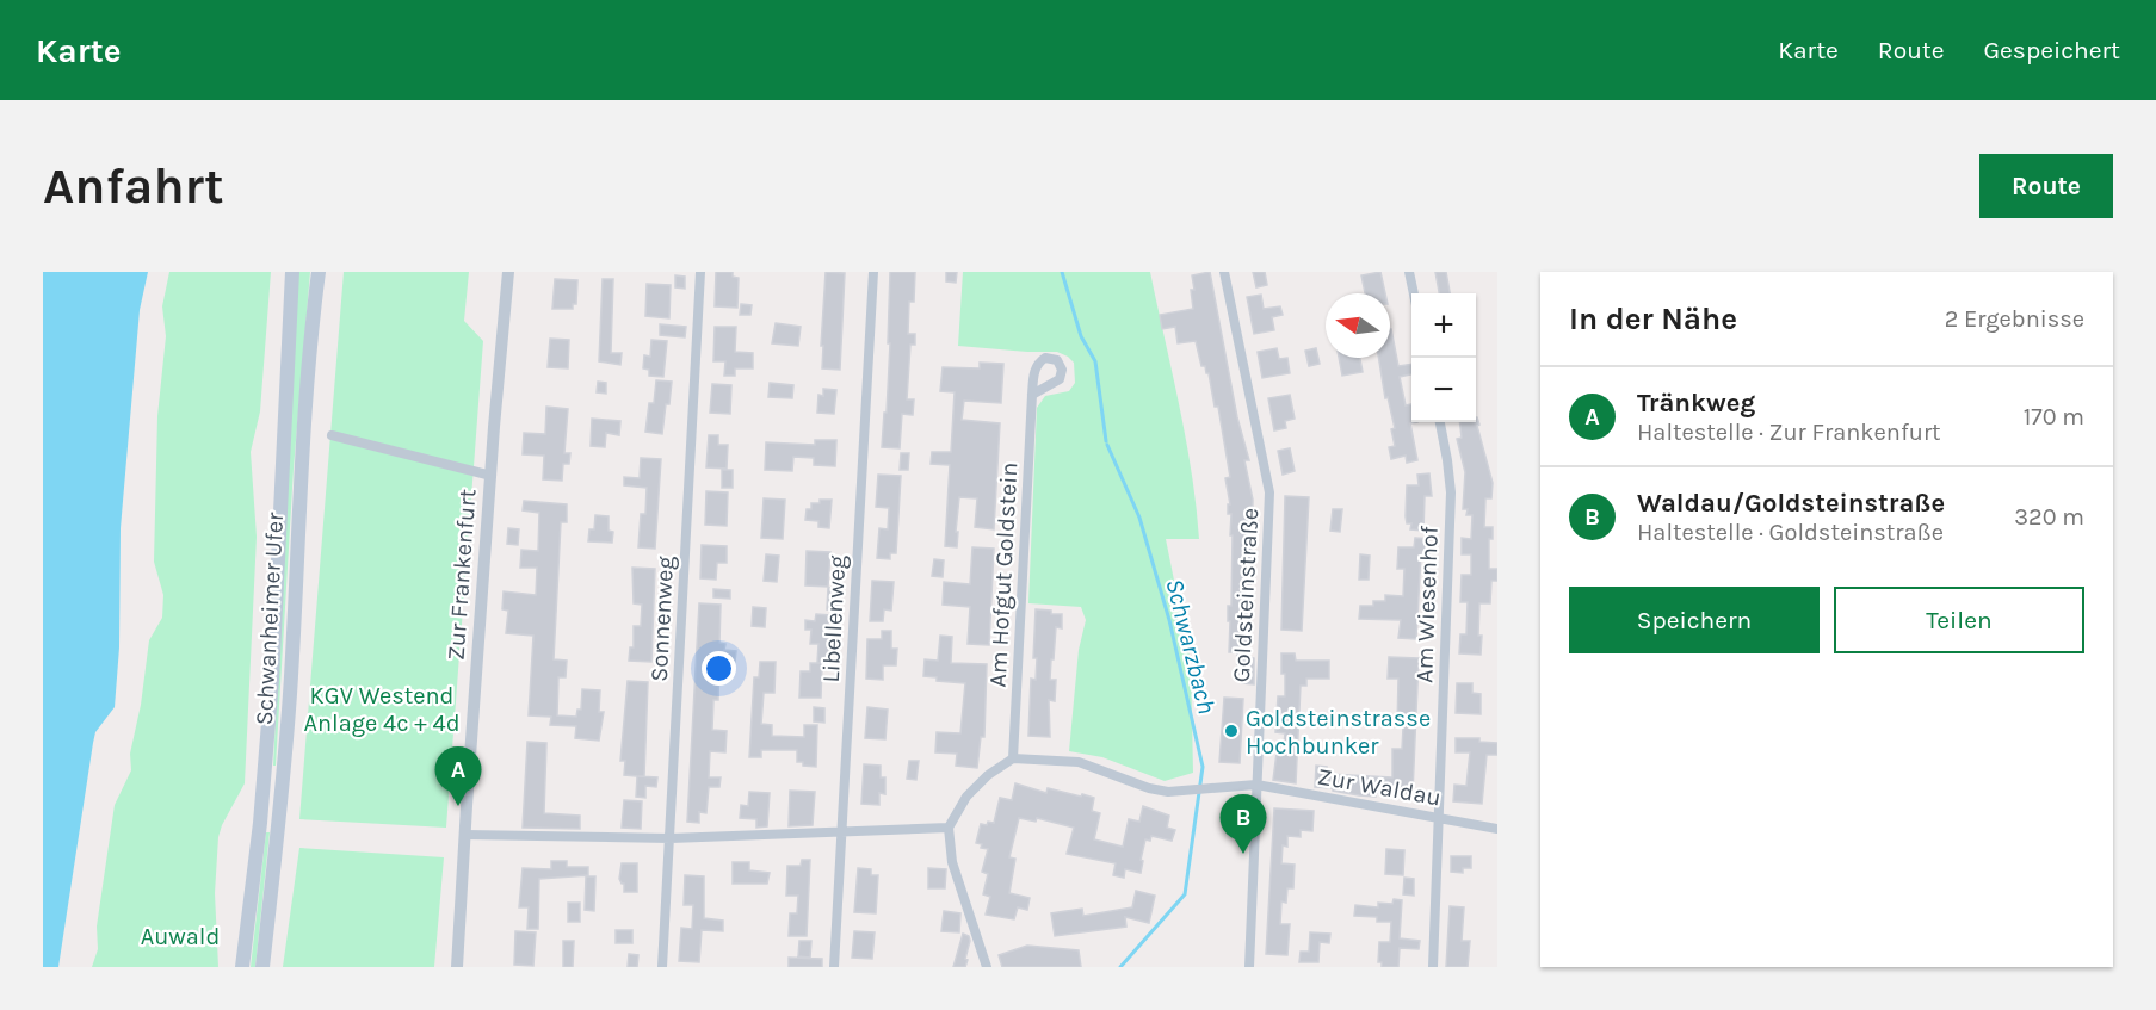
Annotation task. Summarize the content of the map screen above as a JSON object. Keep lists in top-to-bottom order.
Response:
{
  "streets": {
    "main road": ["Schwanheimer Ufer"],
    "street": [
      "Zur Frankenfurt",
      "Am Hofgut Goldstein",
      "Goldsteinstraße",
      "Am Wiesenhof",
      "Sonnenweg",
      "Libellenweg",
      "Zur Waldau"
    ]
  },
  "crossings": [
    ["Am Hofgut Goldstein", "Zur Waldau"],
    ["Goldsteinstraße", "Zur Waldau"],
    ["Am Wiesenhof", "Zur Waldau"]
  ],
  "water": ["Schwarzbach"],
  "parks": ["KGV Westend Anlage 4c + 4d", "Auwald"],
  "places": ["Goldsteinstrasse Hochbunker"],
  "north": "left",
  "page": {
    "header": "Karte",
    "nav": ["Karte", "Route", "Gespeichert"],
    "buttons": [
      "Route",
      ["Speichern", "Teilen"]
    ],
    "title": "Anfahrt",
    "heading": ["In der Nähe", "2 Ergebnisse"],
    "map_buttons": ["+", "−"],
    "list": [
      {
        "mark": "A",
        "name": "Tränkweg",
        "note": "Haltestelle · Zur Frankenfurt",
        "value": "170 m"
      },
      {
        "mark": "B",
        "name": "Waldau/Goldsteinstraße",
        "note": "Haltestelle · Goldsteinstraße",
        "value": "320 m"
      }
    ],
    "pins": ["A", "B"]
  }
}
